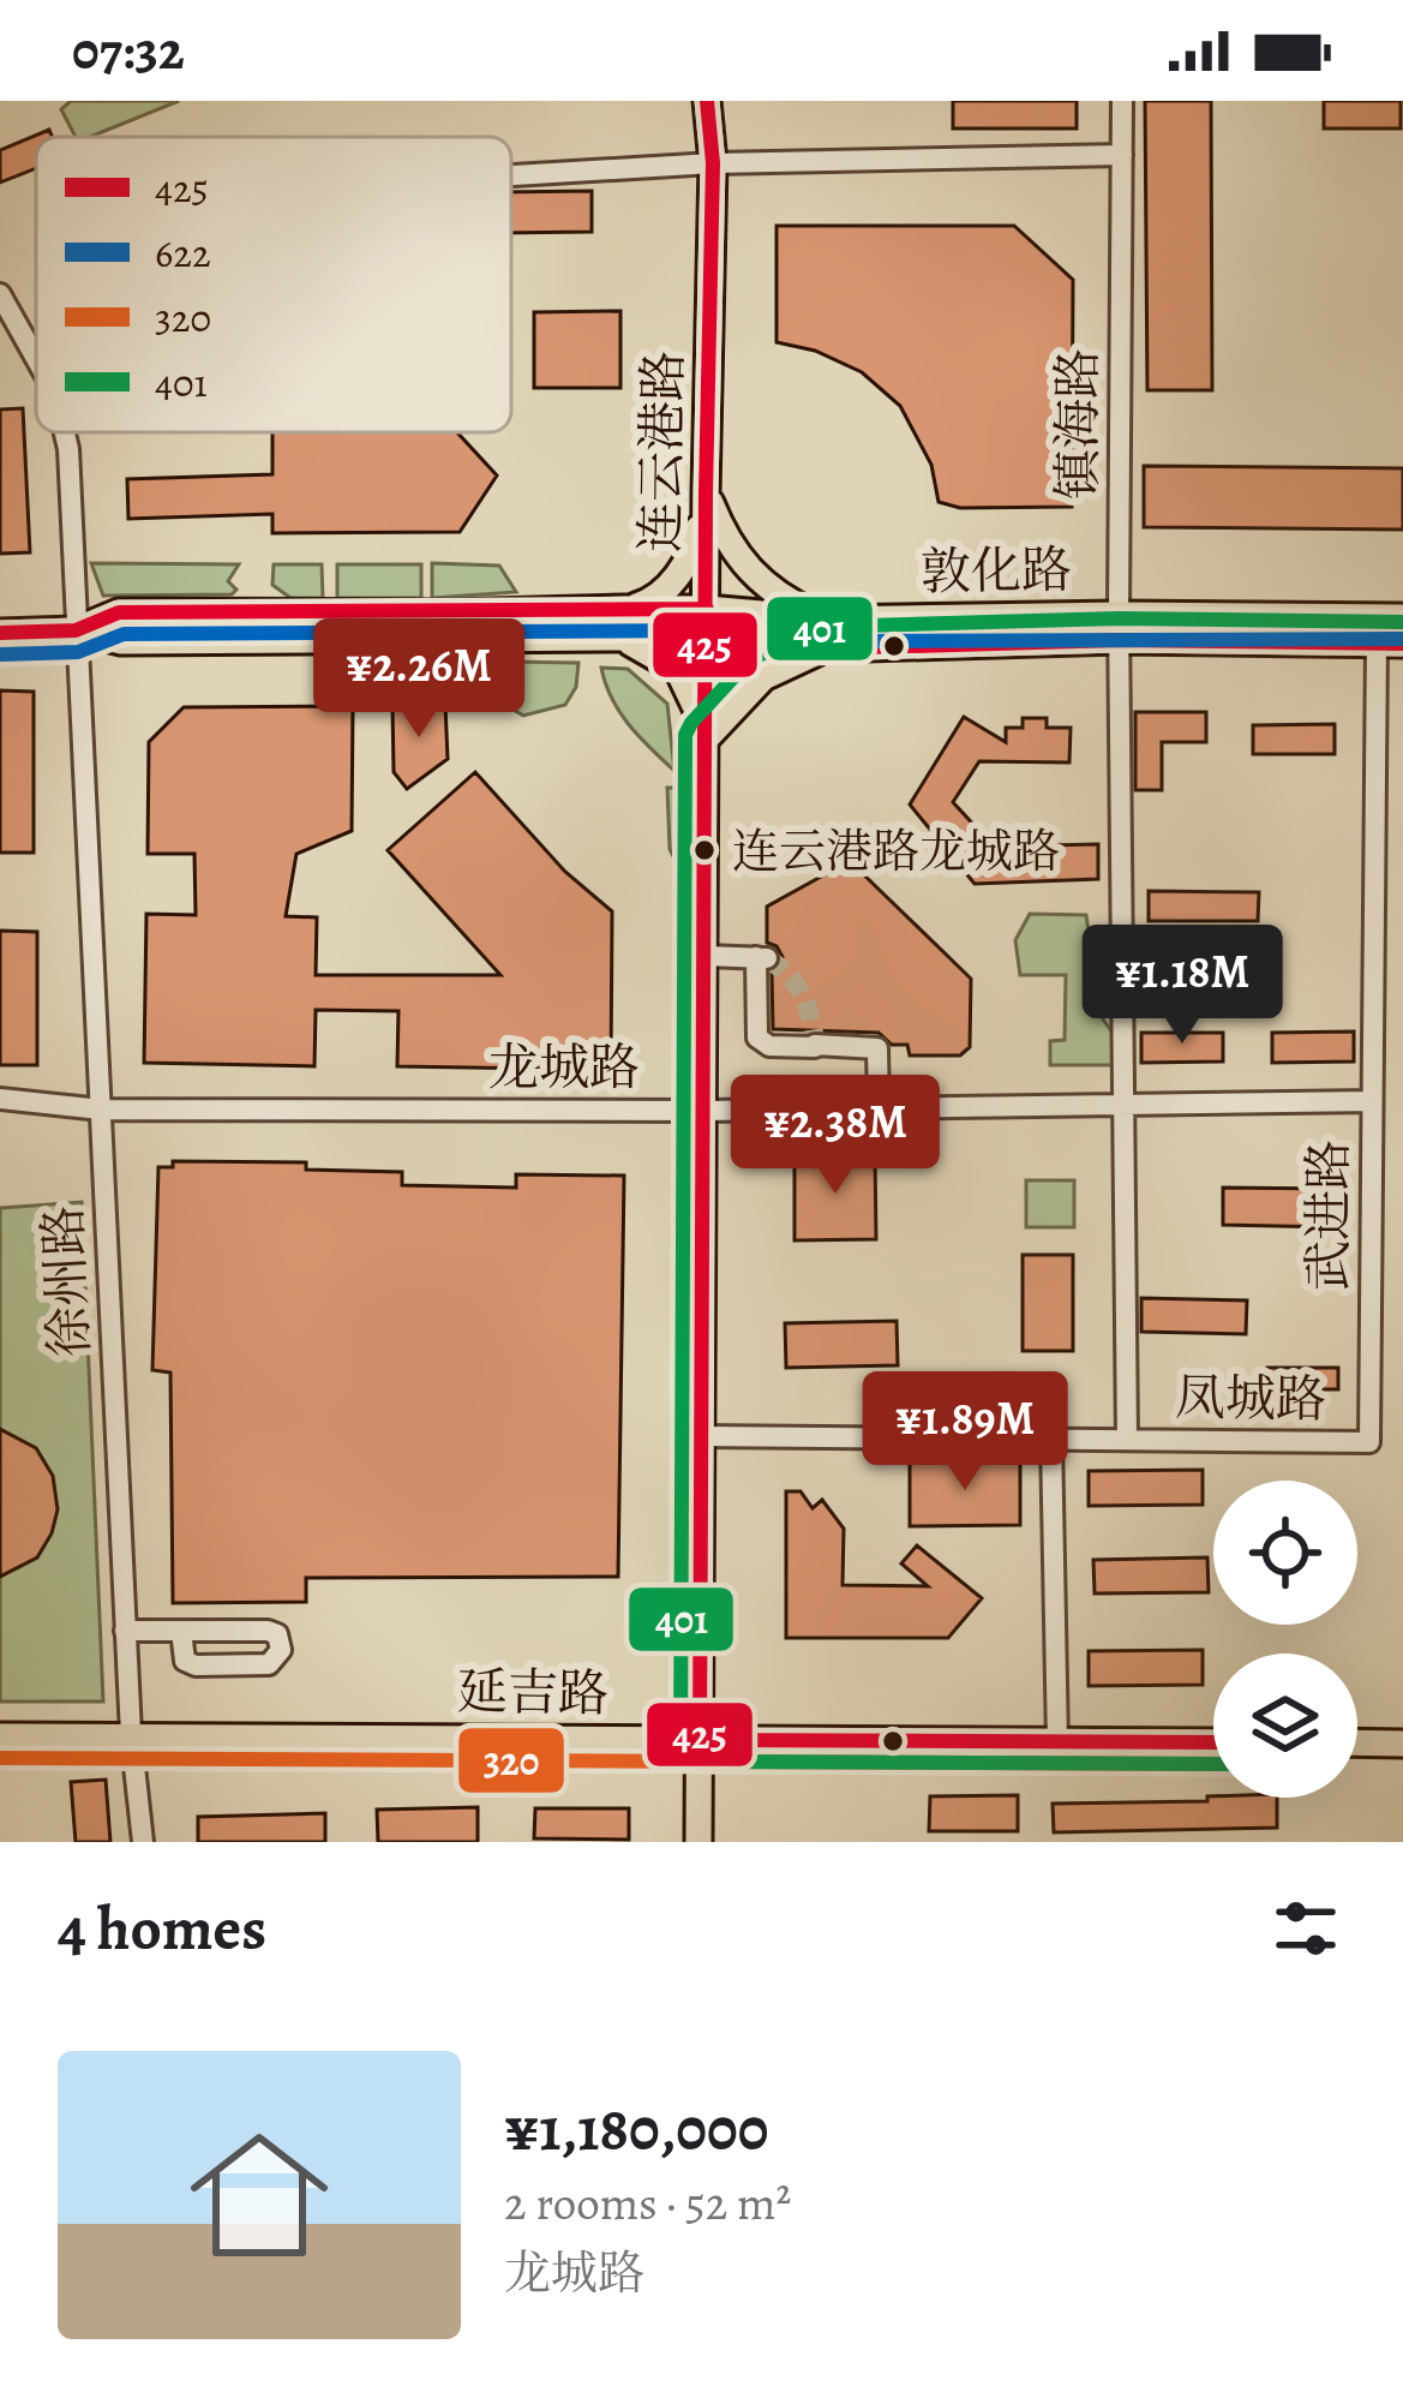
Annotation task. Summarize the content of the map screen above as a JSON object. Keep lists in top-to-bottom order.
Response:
{
  "streets": {
    "main road": ["连云港路", "敦化路", "延吉路"],
    "street": [
      "镇海路",
      "龙城路",
      "武进路",
      "徐州路",
      "凤城路"
    ]
  },
  "crossings": [
    ["镇海路", "敦化路"],
    ["镇海路", "龙城路"],
    ["镇海路", "凤城路"],
    ["连云港路", "敦化路"],
    ["连云港路", "龙城路"],
    ["连云港路", "凤城路"],
    ["连云港路", "延吉路"],
    ["敦化路", "武进路"],
    ["敦化路", "徐州路"],
    ["龙城路", "武进路"],
    ["龙城路", "徐州路"],
    ["武进路", "凤城路"],
    ["徐州路", "延吉路"]
  ],
  "places": ["连云港路龙城路"],
  "lines": [
    "transit line 425",
    "transit line 401",
    "transit line 622",
    "transit line 320"
  ],
  "legend": [
    "425",
    "622",
    "320",
    "401"
  ],
  "page": {
    "status": "07:32",
    "price": [
      "¥2.26M",
      "¥1.18M",
      "¥2.38M",
      "¥1.89M"
    ],
    "heading": "4 homes",
    "list": [
      {
        "name": "¥1,180,000",
        "note": "2 rooms · 52 m² · 龙城路"
      }
    ]
  }
}
